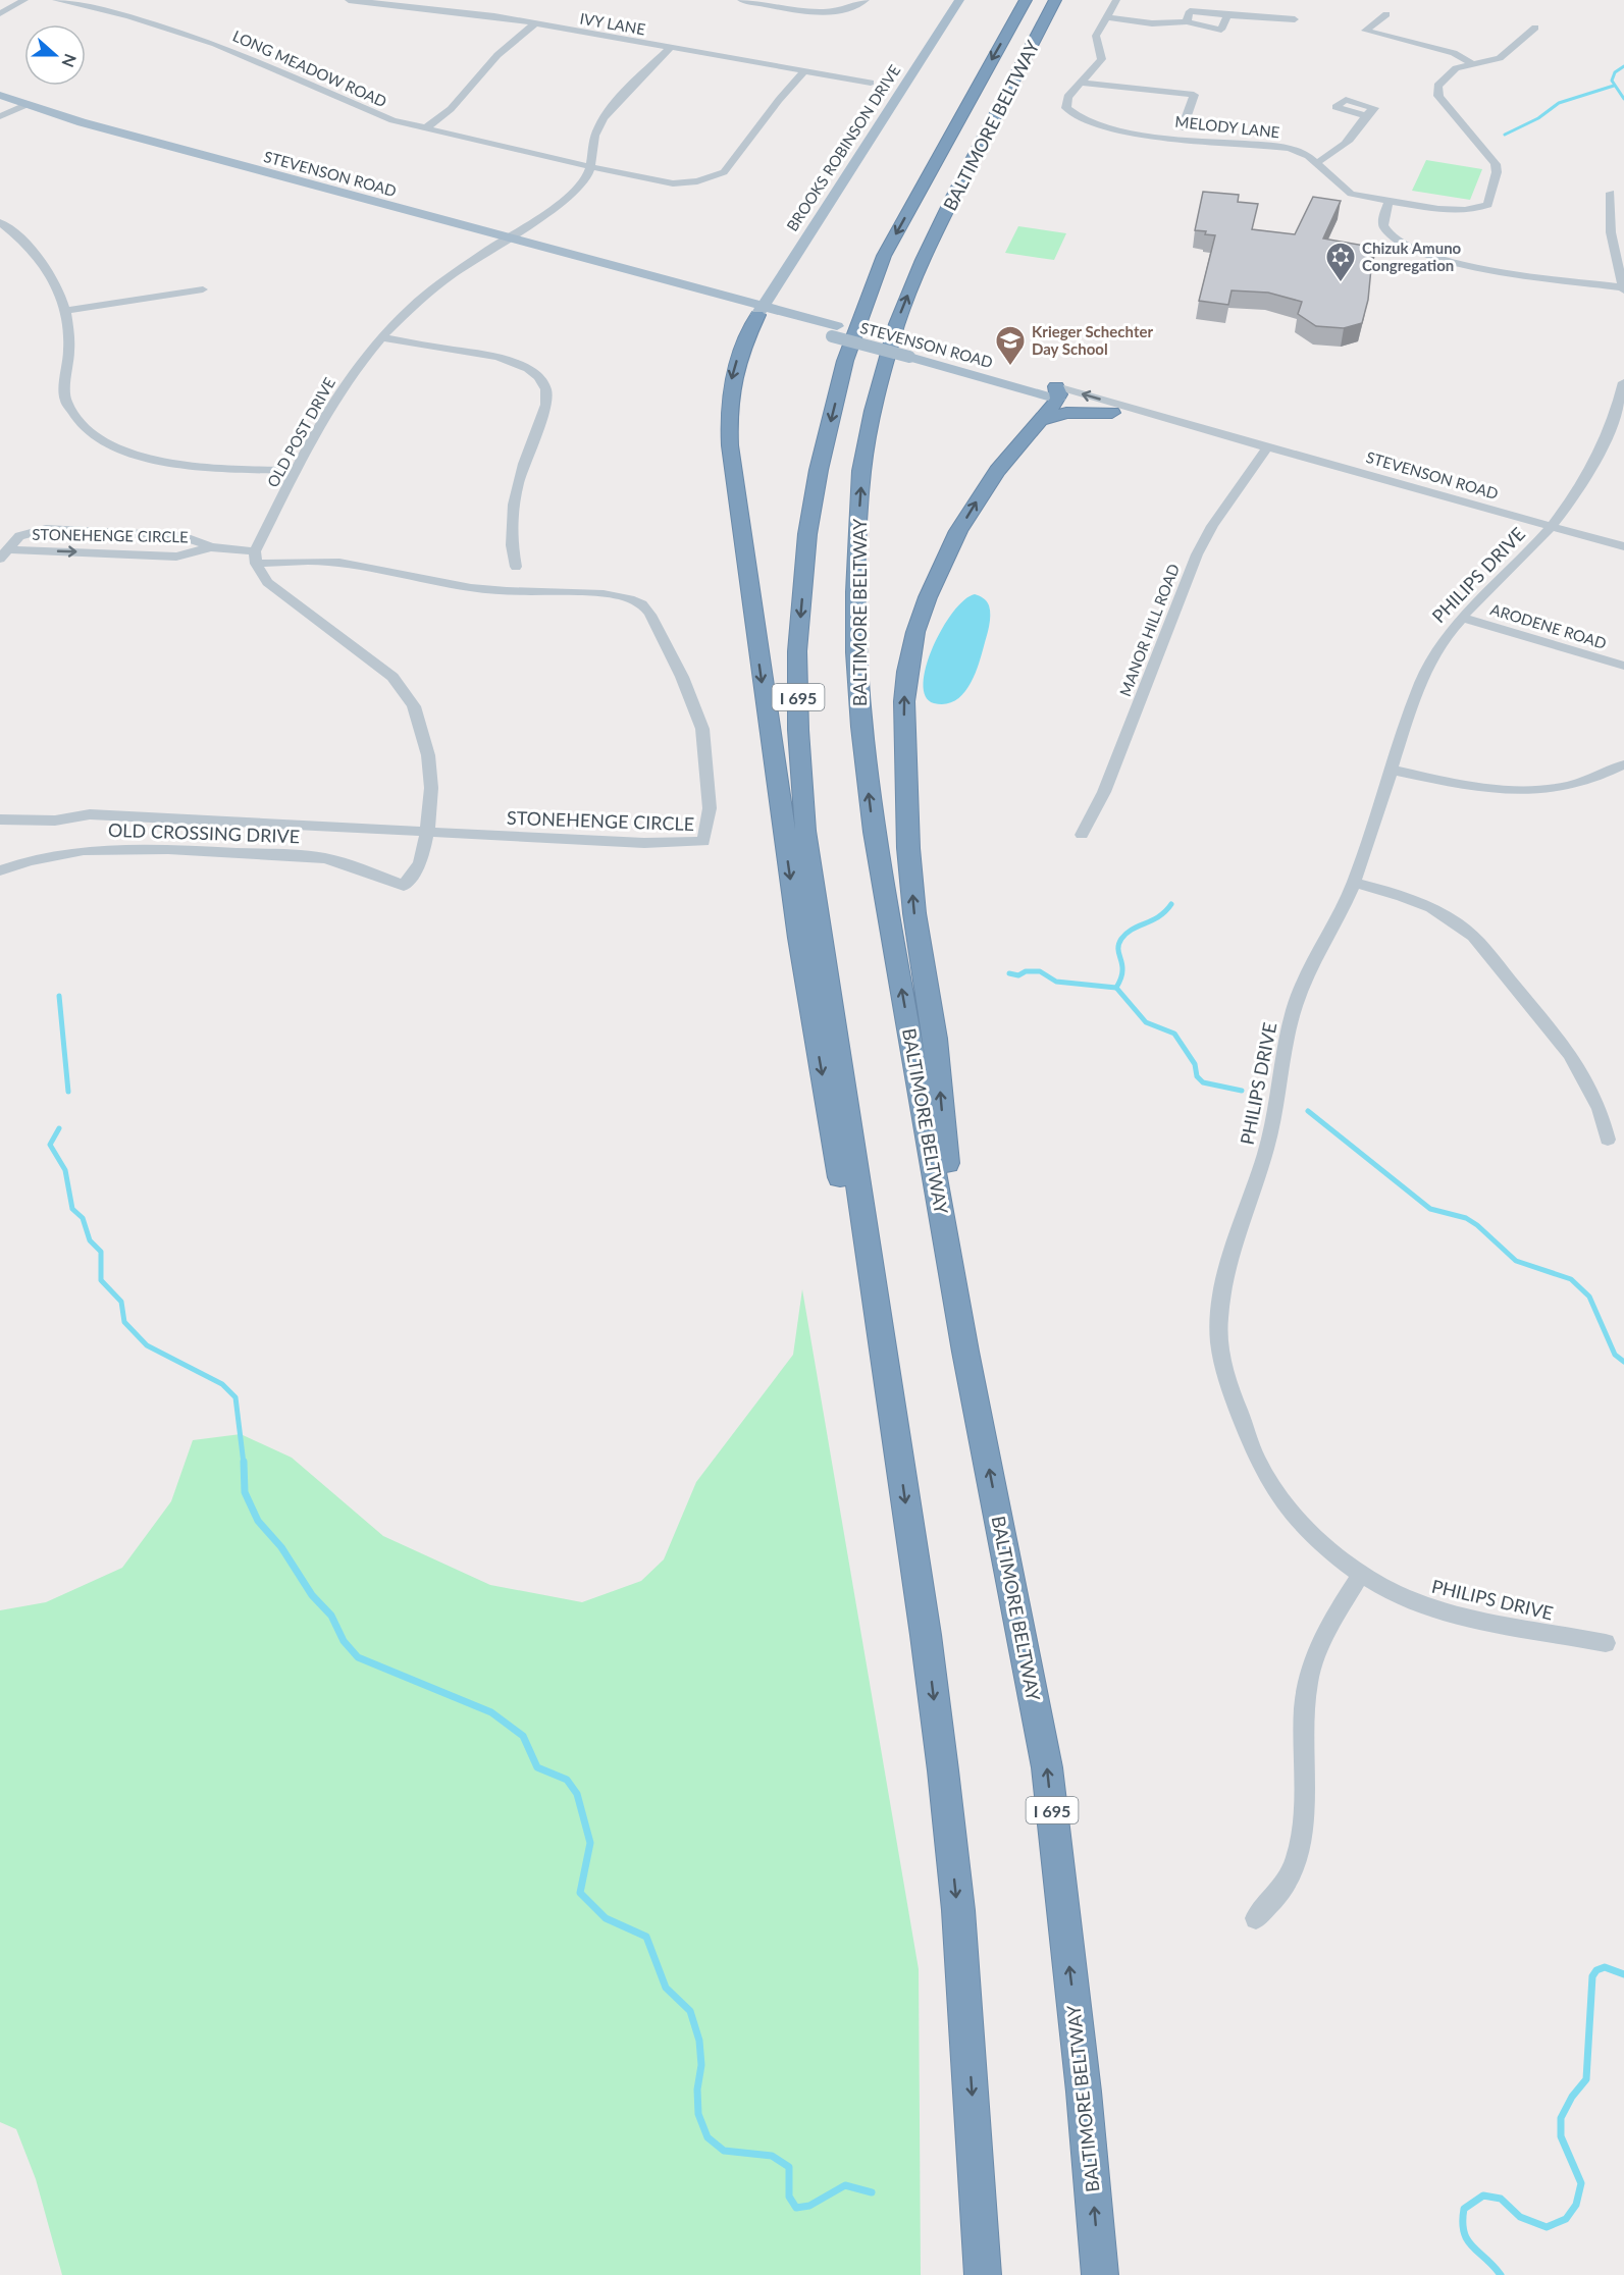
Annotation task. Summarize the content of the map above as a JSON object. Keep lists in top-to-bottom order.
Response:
{
  "streets": {
    "highway": ["BALTIMORE BELTWAY", "I 695"],
    "main road": ["BROOKS ROBINSON DRIVE", "STEVENSON ROAD"],
    "street": [
      "IVY LANE",
      "LONG MEADOW ROAD",
      "MELODY LANE",
      "OLD POST DRIVE",
      "STONEHENGE CIRCLE",
      "PHILIPS DRIVE",
      "ARODENE ROAD",
      "MANOR HILL ROAD",
      "OLD CROSSING DRIVE"
    ]
  },
  "crossings": [
    ["IVY LANE", "LONG MEADOW ROAD"],
    ["IVY LANE", "OLD POST DRIVE"],
    ["LONG MEADOW ROAD", "OLD POST DRIVE"],
    ["BROOKS ROBINSON DRIVE", "STEVENSON ROAD"],
    ["STEVENSON ROAD", "OLD POST DRIVE"],
    ["STEVENSON ROAD", "PHILIPS DRIVE"],
    ["STEVENSON ROAD", "MANOR HILL ROAD"],
    ["OLD POST DRIVE", "STONEHENGE CIRCLE"],
    ["STONEHENGE CIRCLE", "OLD CROSSING DRIVE"],
    ["PHILIPS DRIVE", "ARODENE ROAD"]
  ],
  "places": {
    "synagogue": ["Chizuk Amuno Congregation"],
    "school or university": ["Krieger Schechter Day School"]
  },
  "north": "right"
}
